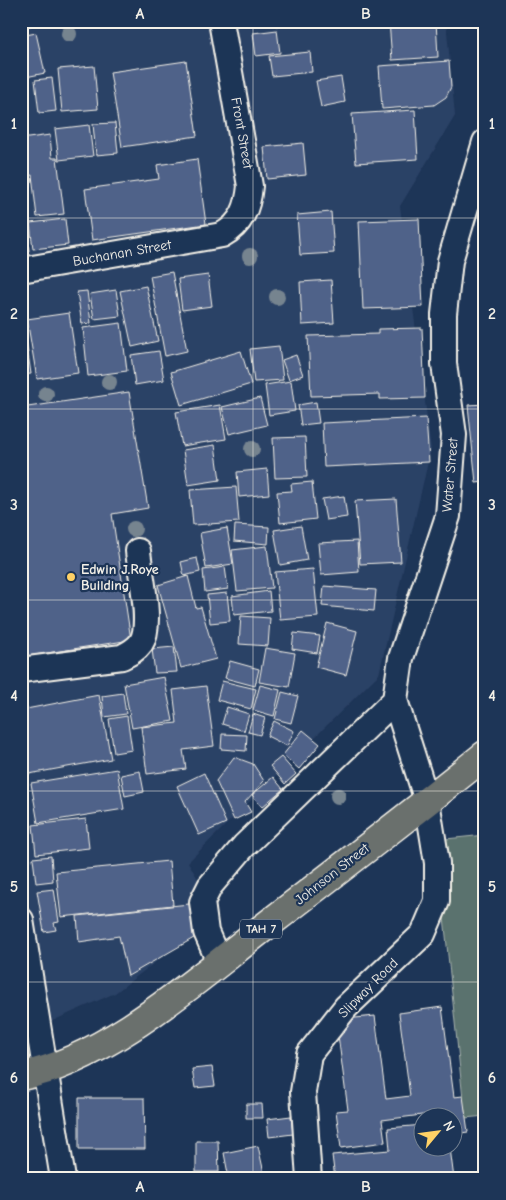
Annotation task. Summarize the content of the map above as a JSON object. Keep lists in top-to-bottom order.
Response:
{
  "streets": {
    "highway": ["Johnson Street", "TAH 7"],
    "street": [
      "Front Street",
      "Buchanan Street",
      "Water Street",
      "Slipway Road"
    ]
  },
  "crossings": [
    ["Front Street", "Buchanan Street"],
    ["Water Street", "Johnson Street"],
    ["Water Street", "Slipway Road"],
    ["Johnson Street", "Slipway Road"]
  ],
  "places": ["Edwin J.Roye Building"],
  "north": "top right",
  "grid": {
    "columns": ["A", "B"],
    "rows": [
      "1",
      "2",
      "3",
      "4",
      "5",
      "6"
    ]
  }
}
